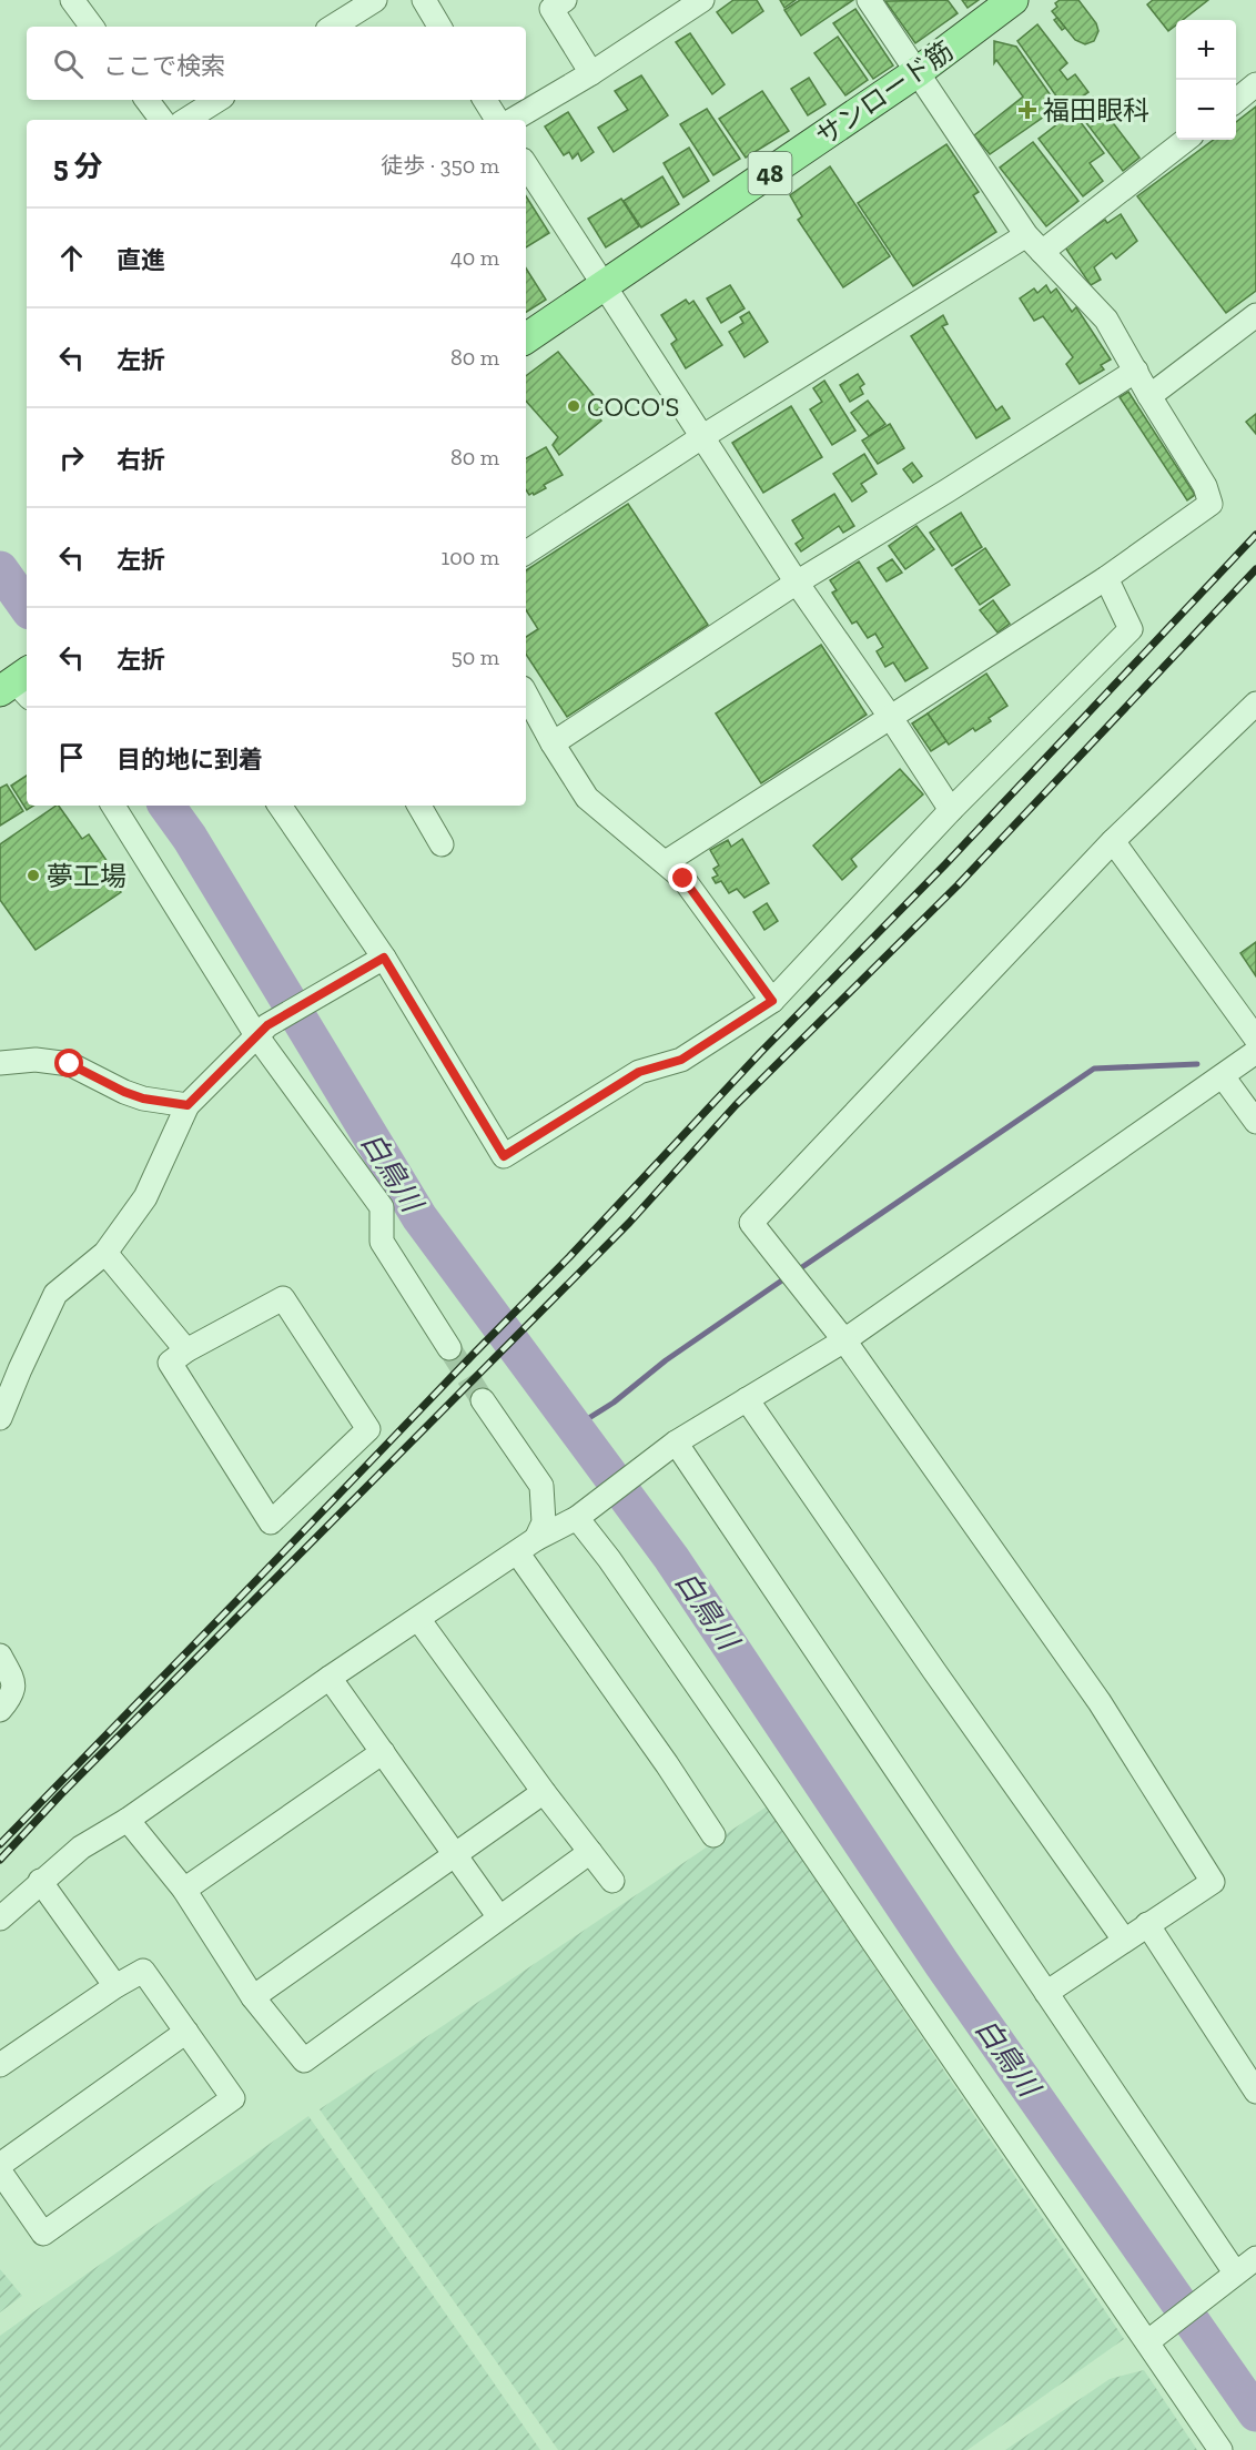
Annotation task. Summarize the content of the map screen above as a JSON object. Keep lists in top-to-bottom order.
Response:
{
  "streets": {
    "main road": ["サンロード筋", "48"]
  },
  "water": ["白鳥川"],
  "places": {
    "health": ["福田眼科"],
    "other": ["COCO'S", "夢工場"]
  },
  "page": {
    "map_buttons": ["+", "−"],
    "search": "ここで検索",
    "heading": ["5 分", "徒歩 · 350 m"],
    "list": [
      ["直進", "40 m"],
      ["左折", "80 m"],
      ["右折", "80 m"],
      ["左折", "100 m"],
      ["左折", "50 m"],
      "目的地に到着"
    ]
  }
}
